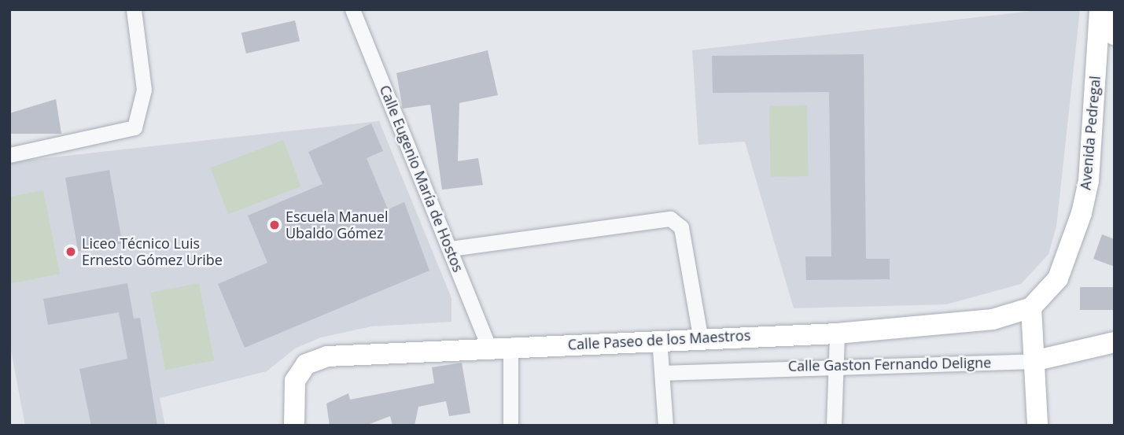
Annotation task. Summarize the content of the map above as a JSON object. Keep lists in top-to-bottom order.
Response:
{
  "streets": {
    "main road": ["Avenida Pedregal", "Calle Paseo de los Maestros", "Calle Gaston Fernando Deligne"],
    "street": ["Calle Eugenio María de Hostos"]
  },
  "crossings": [
    ["Avenida Pedregal", "Calle Paseo de los Maestros"],
    ["Calle Eugenio María de Hostos", "Calle Paseo de los Maestros"]
  ],
  "places": ["Escuela Manuel Ubaldo Gómez", "Liceo Técnico Luis Ernesto Gómez Uribe"]
}
